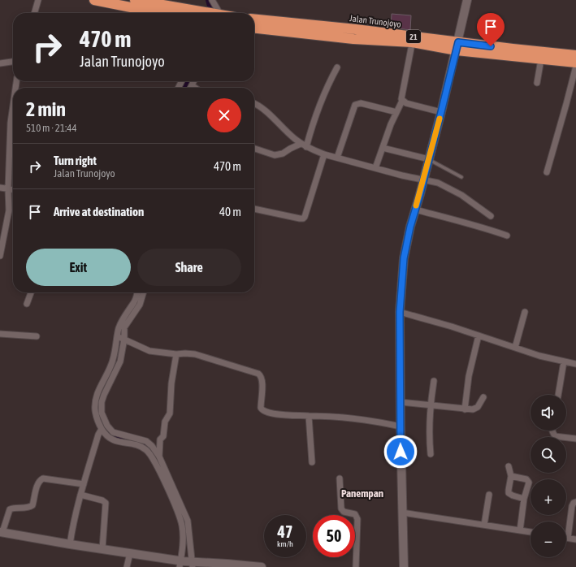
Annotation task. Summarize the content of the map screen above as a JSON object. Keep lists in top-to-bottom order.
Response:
{
  "streets": {
    "highway": ["Jalan Trunojoyo", "21"]
  },
  "districts": ["Panempan"],
  "page": {
    "turn": ["470 m", "Jalan Trunojoyo"],
    "heading": ["2 min", "510 m · 21:44"],
    "list": [
      {
        "name": "Turn right",
        "note": "Jalan Trunojoyo",
        "value": "470 m"
      },
      {
        "name": "Arrive at destination",
        "value": "40 m"
      }
    ],
    "buttons": ["Exit", "Share"],
    "map_buttons": ["+", "−"],
    "speed": "47 km/h",
    "limit": "50"
  }
}
